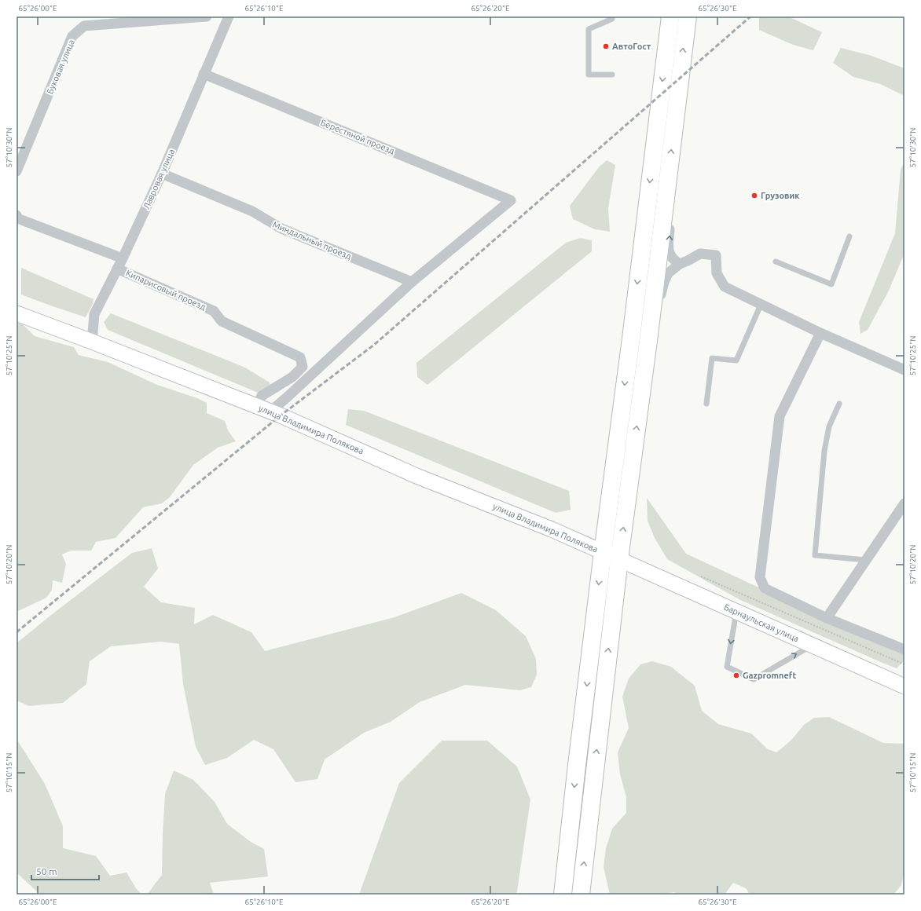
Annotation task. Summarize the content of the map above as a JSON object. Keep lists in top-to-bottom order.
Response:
{
  "streets": {
    "street": [
      "Буковая улица",
      "Берестяной проезд",
      "Лавровая улица",
      "Миндальный проезд",
      "Кипарисовый проезд",
      "улица Владимира Полякова",
      "Барнаульская улица"
    ]
  },
  "crossings": [
    ["Берестяной проезд", "Лавровая улица"],
    ["Берестяной проезд", "Миндальный проезд"],
    ["Лавровая улица", "Миндальный проезд"],
    ["Лавровая улица", "Кипарисовый проезд"],
    ["Лавровая улица", "улица Владимира Полякова"],
    ["Кипарисовый проезд", "улица Владимира Полякова"],
    ["улица Владимира Полякова", "Барнаульская улица"]
  ],
  "places": ["АвтоГост", "Грузовик", "Gazpromneft"],
  "scale_bar": "50 m",
  "coordinates": [
    "65°26'00\"E",
    "65°26'10\"E",
    "65°26'20\"E",
    "65°26'30\"E",
    "57°10'30\"N",
    "57°10'25\"N",
    "57°10'20\"N",
    "57°10'15\"N"
  ]
}
